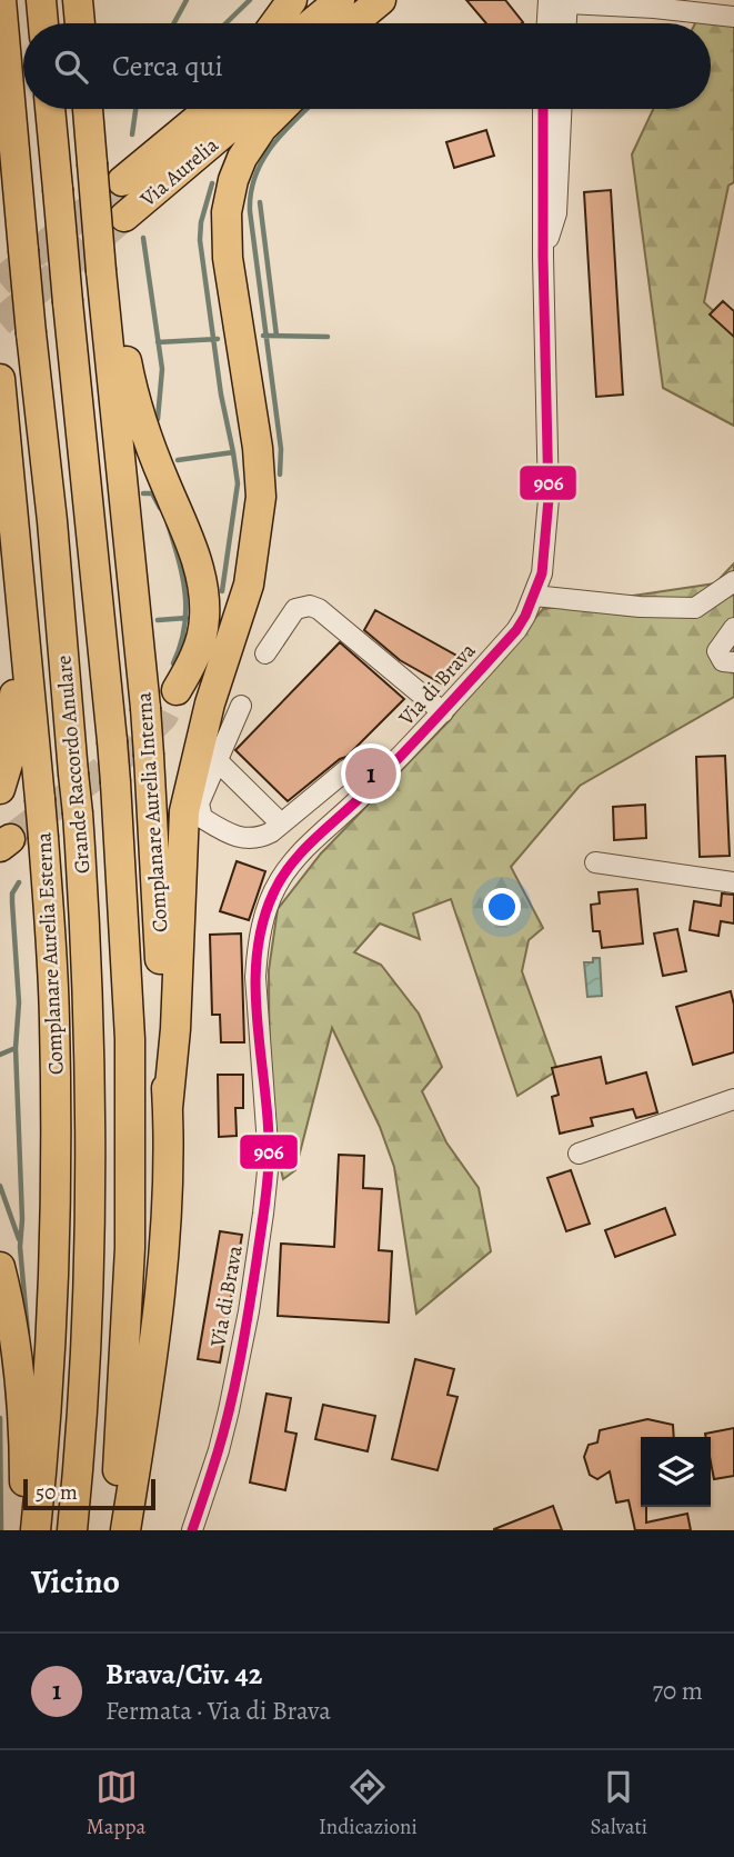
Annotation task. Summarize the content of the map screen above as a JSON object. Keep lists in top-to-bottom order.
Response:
{
  "streets": {
    "highway": [
      "Via Aurelia",
      "Grande Raccordo Anulare",
      "Complanare Aurelia Interna",
      "Complanare Aurelia Esterna"
    ],
    "street": ["Via di Brava"]
  },
  "lines": ["transit line 906"],
  "scale_bar": "50 m",
  "page": {
    "search": "Cerca qui",
    "pins": "1",
    "scale": "50 m",
    "heading": "Vicino",
    "list": [
      {
        "mark": "1",
        "name": "Brava/Civ. 42",
        "note": "Fermata · Via di Brava",
        "value": "70 m"
      }
    ],
    "nav": ["Mappa", "Indicazioni", "Salvati"]
  }
}
